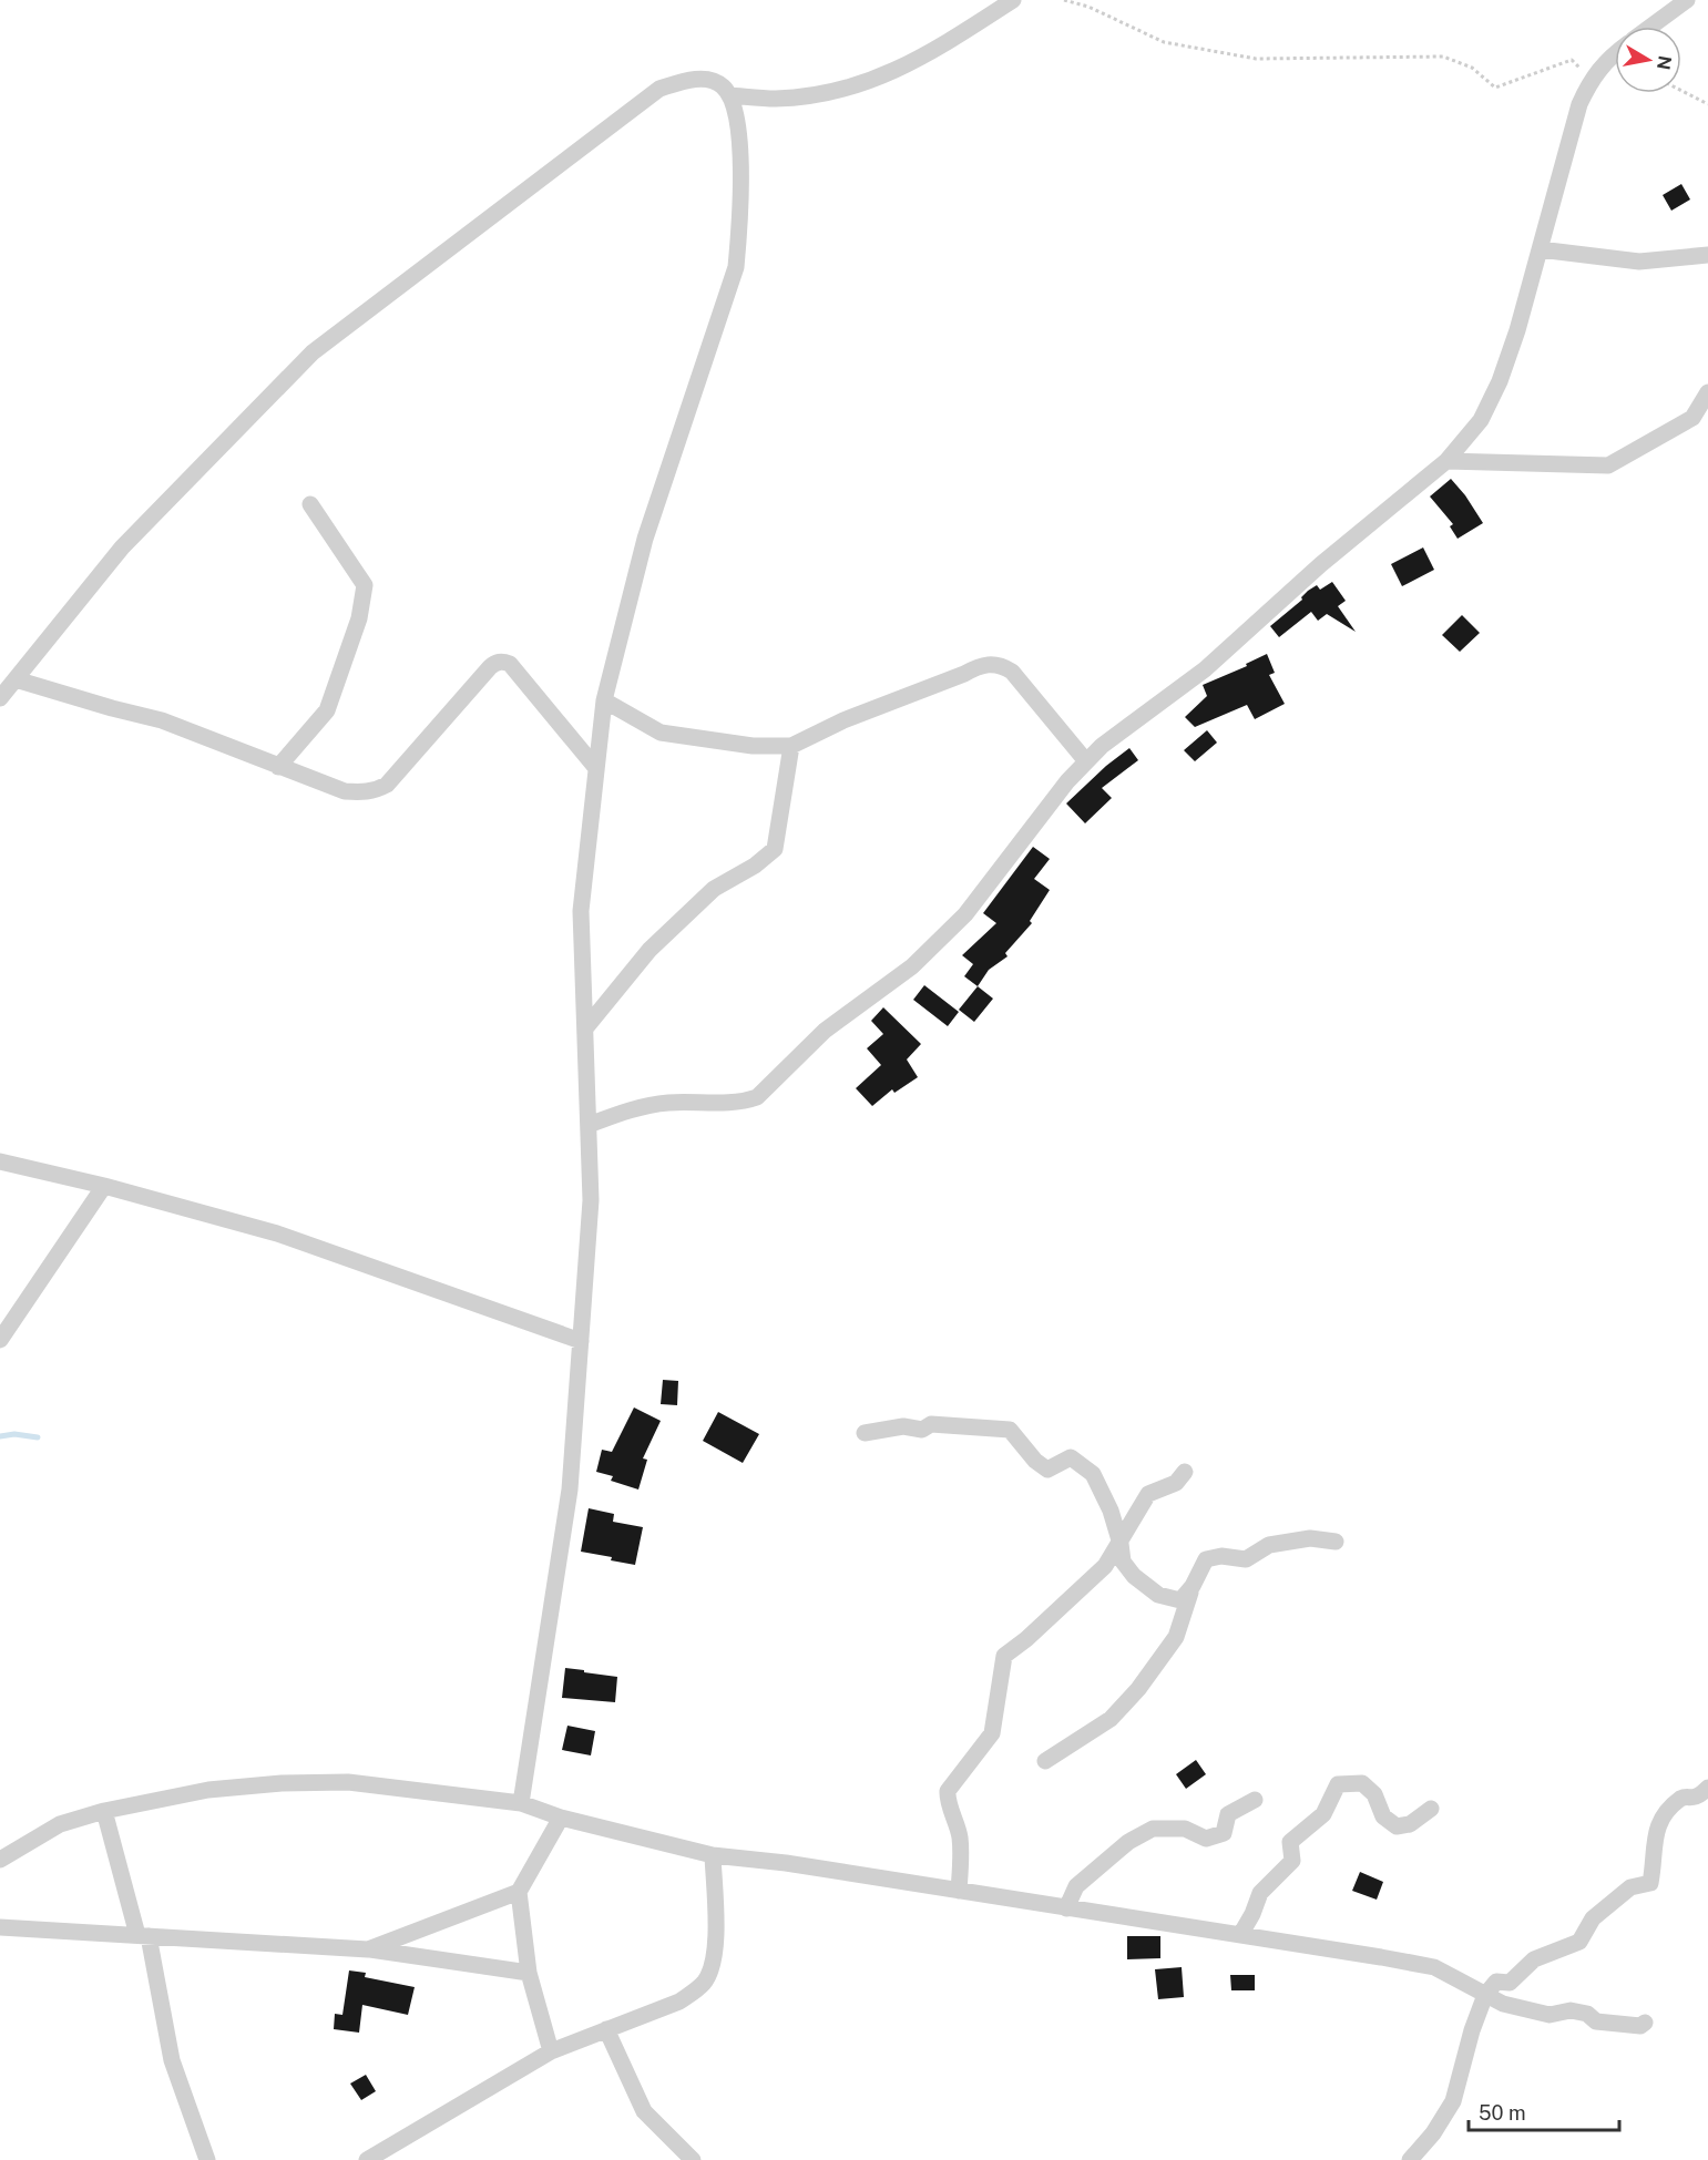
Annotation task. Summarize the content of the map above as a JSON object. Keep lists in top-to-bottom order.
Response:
{
  "scale_bar": "50 m",
  "north": "right"
}
